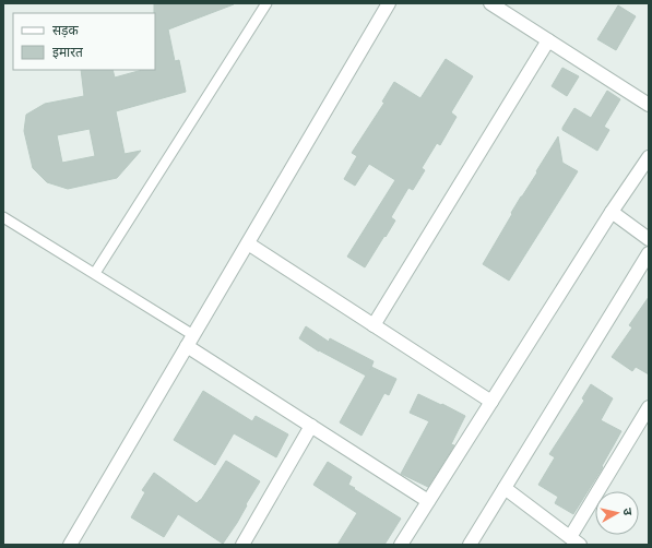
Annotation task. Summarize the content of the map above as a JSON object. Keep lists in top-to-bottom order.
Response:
{
  "legend": ["सड़क", "इमारत"],
  "north": "right"
}
